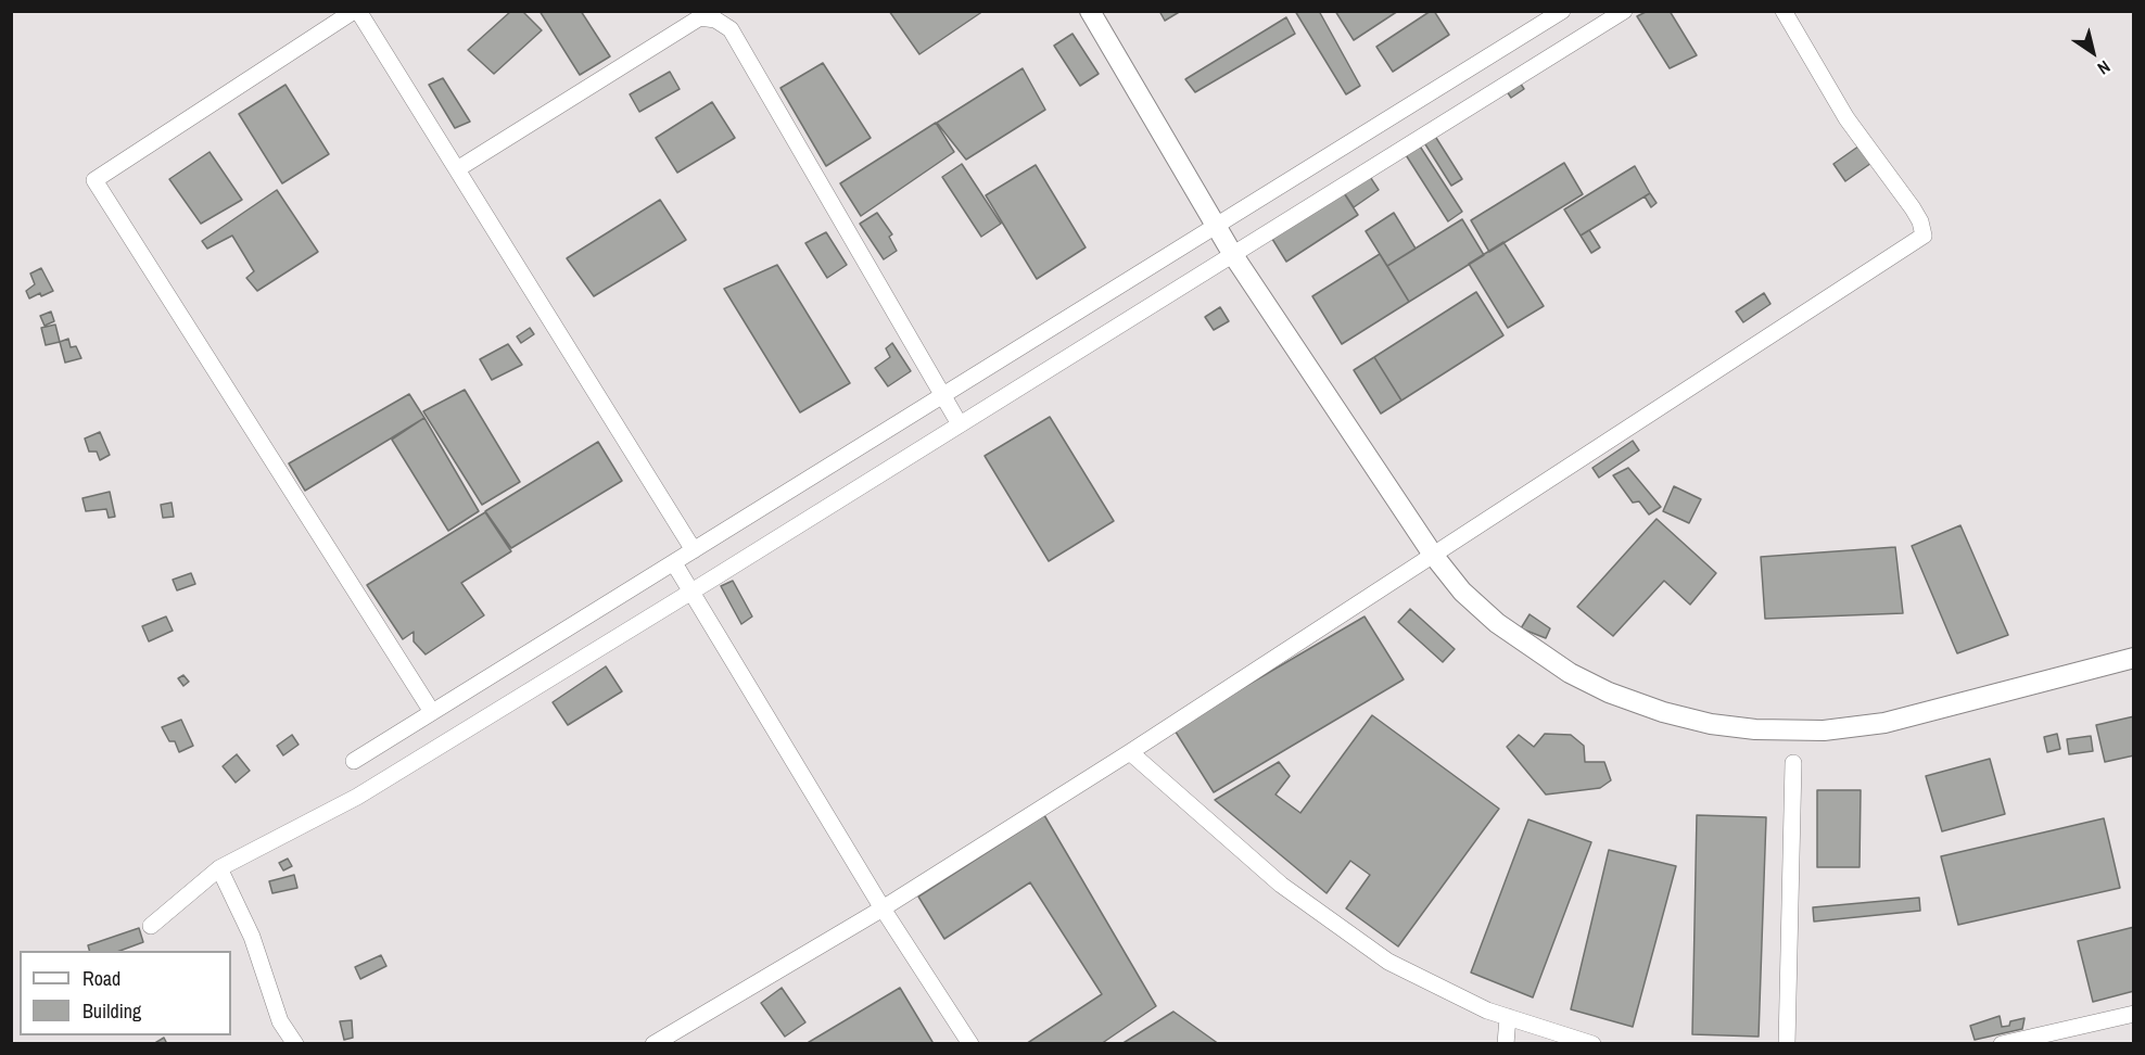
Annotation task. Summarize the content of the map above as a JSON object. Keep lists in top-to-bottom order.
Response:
{
  "legend": ["Road", "Building"],
  "north": "bottom right"
}
